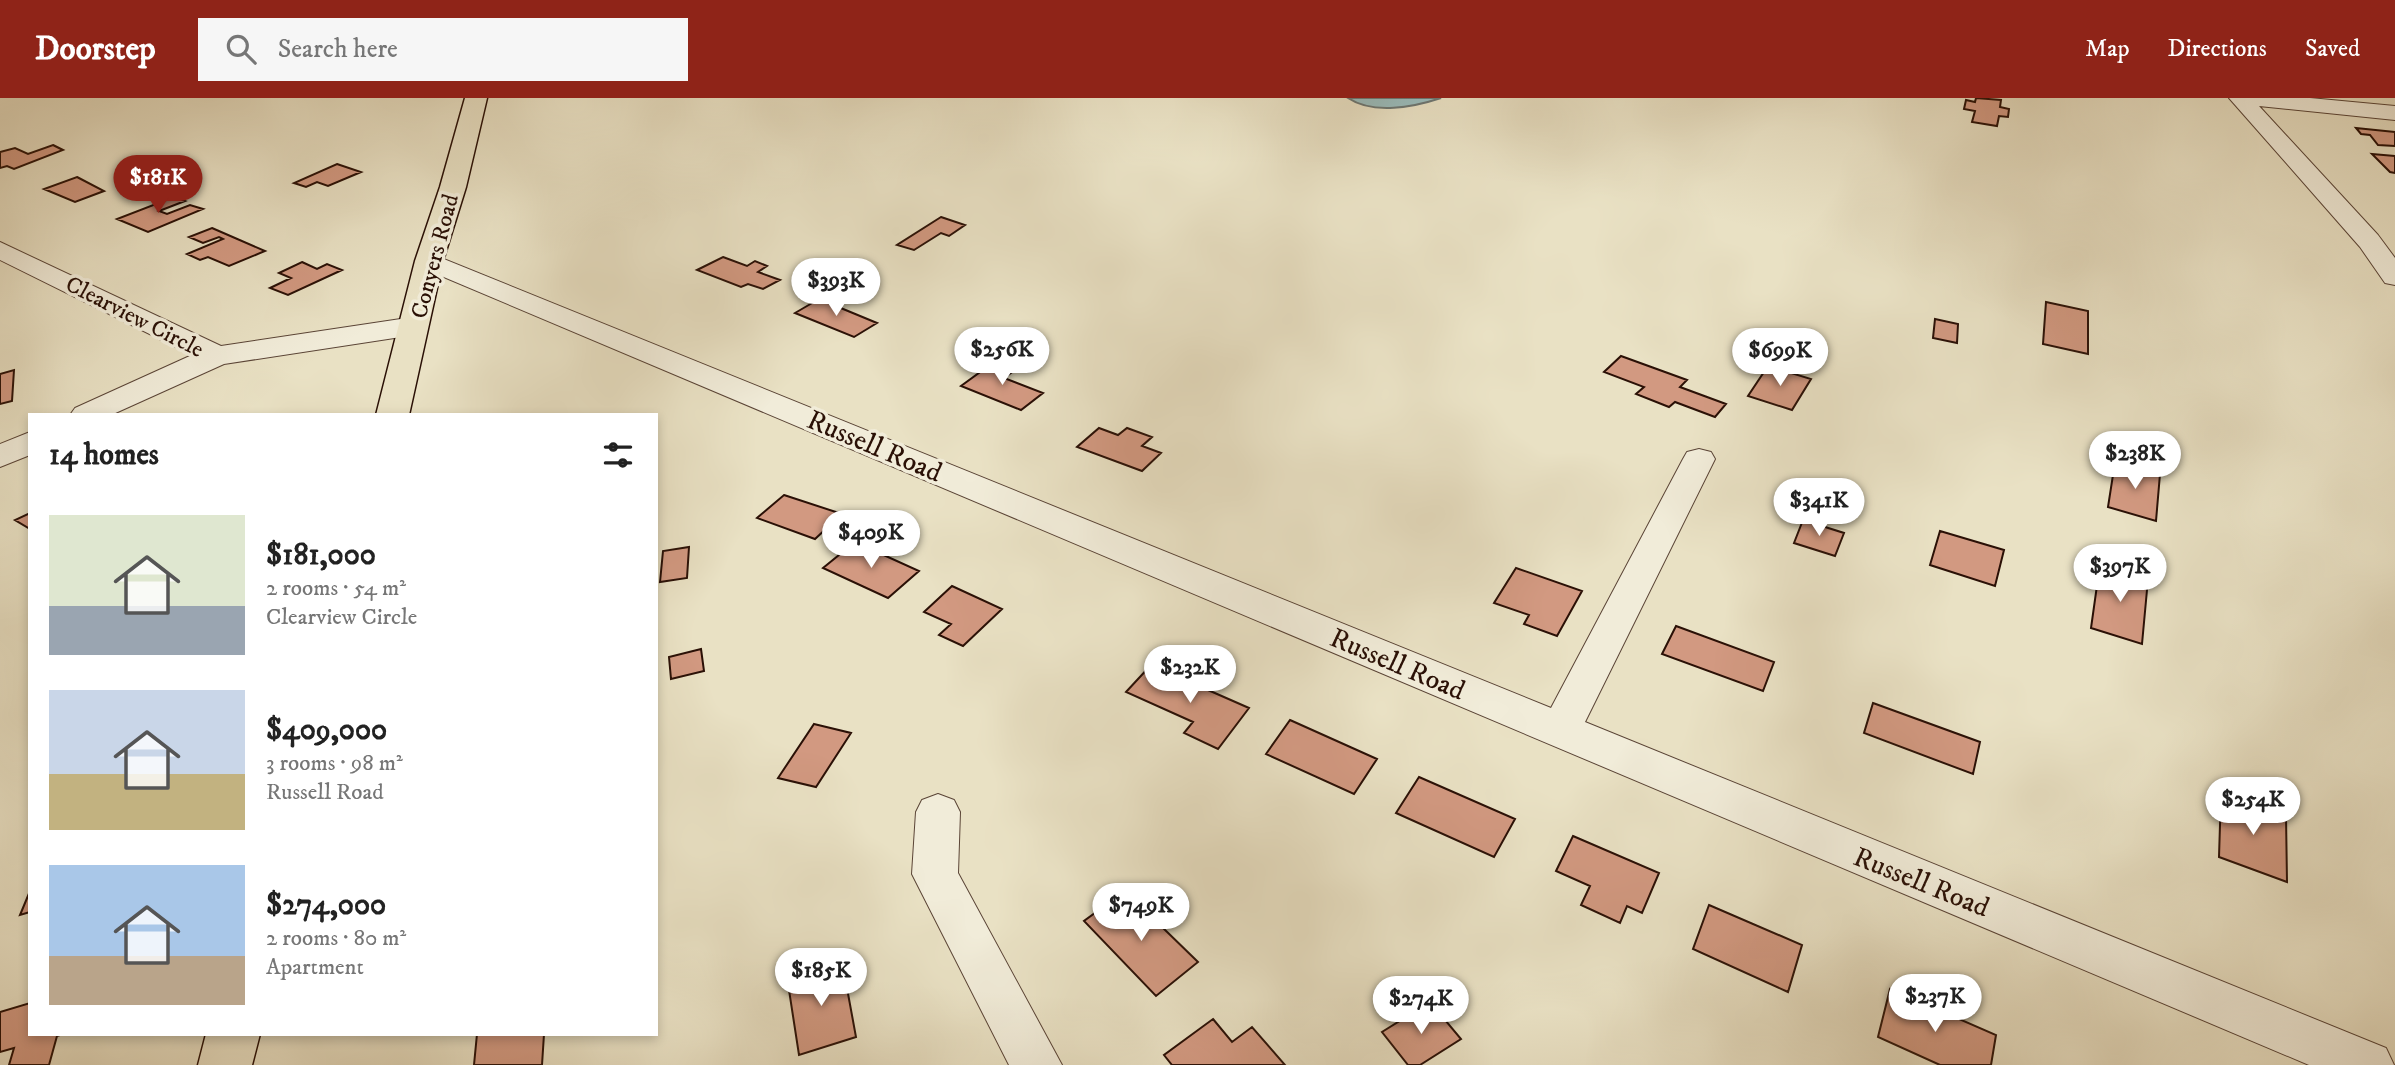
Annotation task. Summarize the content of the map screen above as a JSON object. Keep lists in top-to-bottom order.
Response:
{
  "streets": {
    "main road": ["Conyers Road"],
    "street": ["Clearview Circle", "Russell Road"]
  },
  "crossings": [
    ["Conyers Road", "Russell Road"]
  ],
  "page": {
    "header": "Doorstep",
    "search": "Search here",
    "nav": ["Map", "Directions", "Saved"],
    "price": [
      "$181K",
      "$393K",
      "$256K",
      "$699K",
      "$238K",
      "$341K",
      "$409K",
      "$397K",
      "$232K",
      "$254K",
      "$749K",
      "$185K",
      "$237K",
      "$274K"
    ],
    "heading": "14 homes",
    "list": [
      {
        "name": "$181,000",
        "note": "2 rooms · 54 m² · Clearview Circle"
      },
      {
        "name": "$409,000",
        "note": "3 rooms · 98 m² · Russell Road"
      },
      {
        "name": "$274,000",
        "note": "2 rooms · 80 m² · Apartment"
      }
    ]
  }
}
